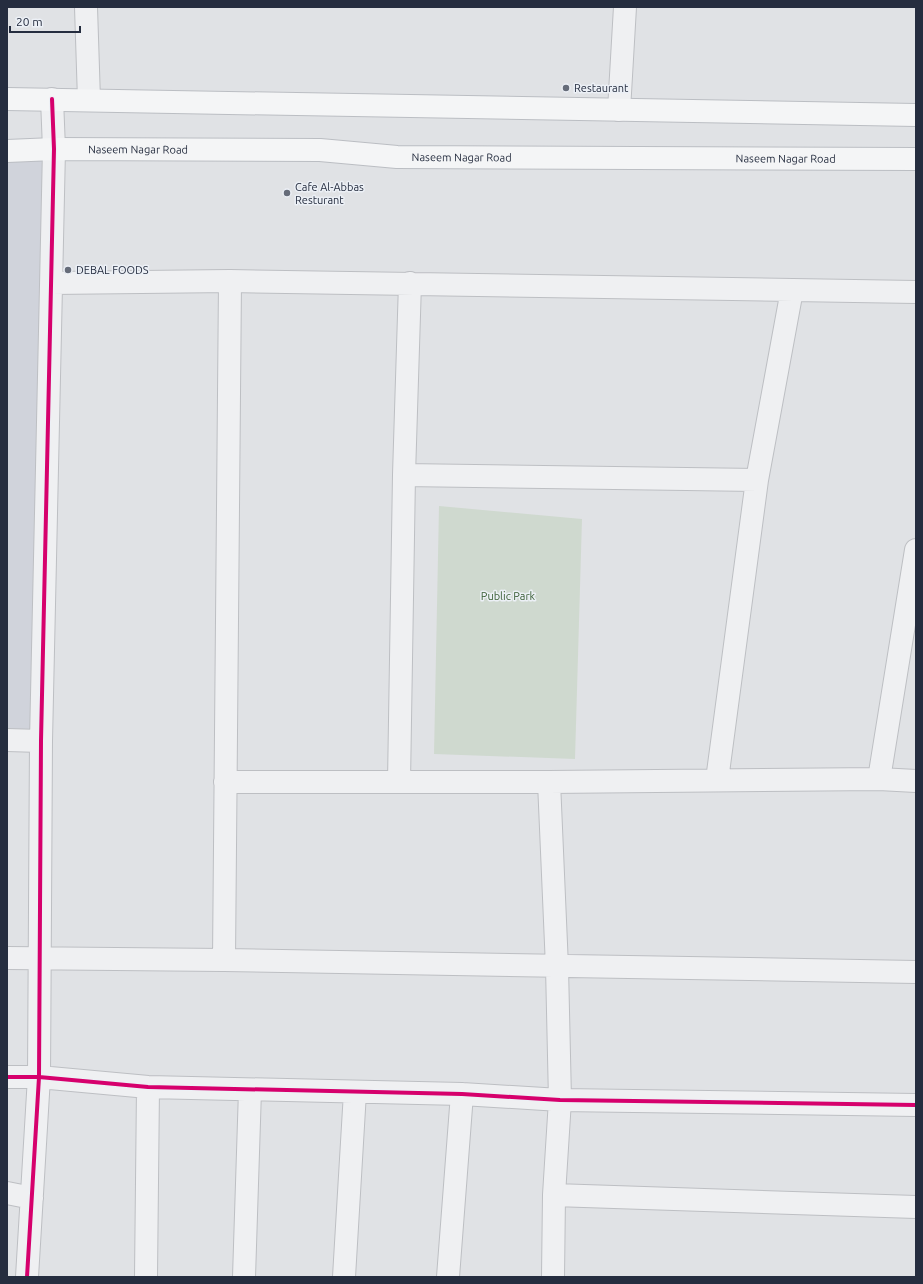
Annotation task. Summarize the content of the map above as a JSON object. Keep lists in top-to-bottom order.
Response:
{
  "streets": {
    "main road": ["Naseem Nagar Road"]
  },
  "parks": ["Public Park"],
  "places": ["Restaurant", "Cafe Al-Abbas Resturant", "DEBAL FOODS"],
  "scale_bar": "20 m"
}
